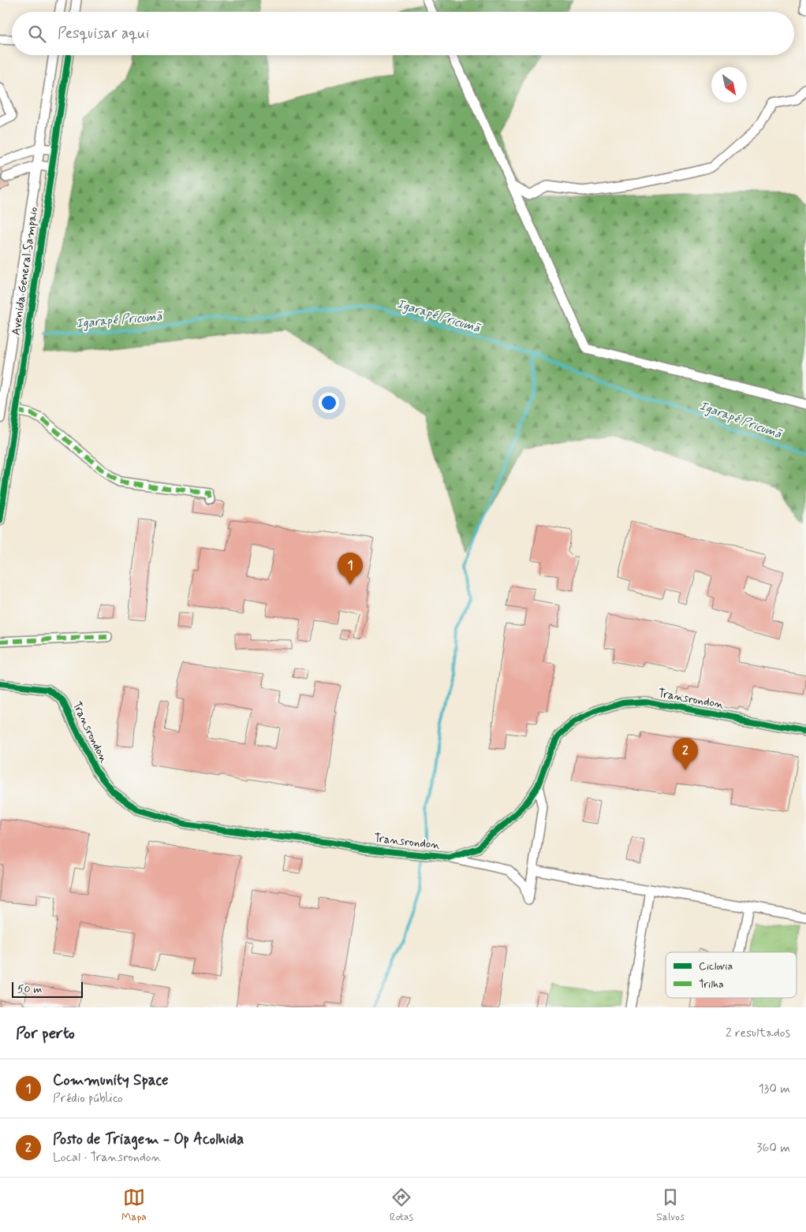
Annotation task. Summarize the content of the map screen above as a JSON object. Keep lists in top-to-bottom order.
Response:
{
  "streets": {
    "street": ["Avenida General Sampaio", "Transrondon"]
  },
  "water": ["Igarapé Pricumã"],
  "legend": ["Ciclovia", "Trilha"],
  "scale_bar": "50 m",
  "north": "bottom right",
  "page": {
    "search": "Pesquisar aqui",
    "pins": ["1", "2"],
    "scale": "50 m",
    "heading": ["Por perto", "2 resultados"],
    "list": [
      {
        "mark": "1",
        "name": "Community Space",
        "note": "Prédio público",
        "value": "130 m"
      },
      {
        "mark": "2",
        "name": "Posto de Triagem - Op Acolhida",
        "note": "Local · Transrondon",
        "value": "360 m"
      }
    ],
    "nav": ["Mapa", "Rotas", "Salvos"]
  }
}
